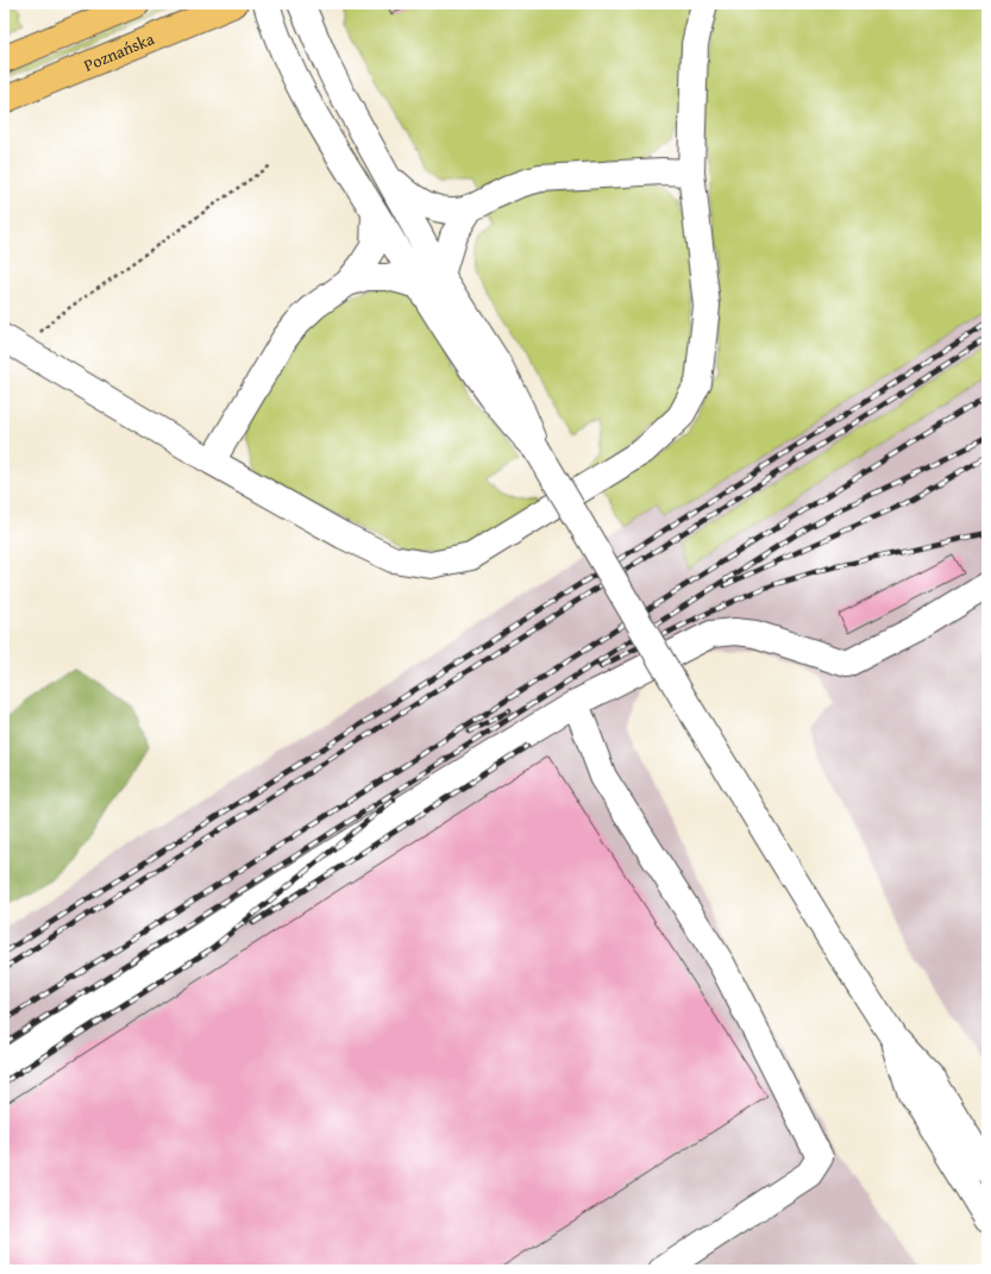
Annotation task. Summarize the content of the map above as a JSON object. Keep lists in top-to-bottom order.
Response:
{
  "streets": {
    "main road": ["Poznańska"]
  }
}
